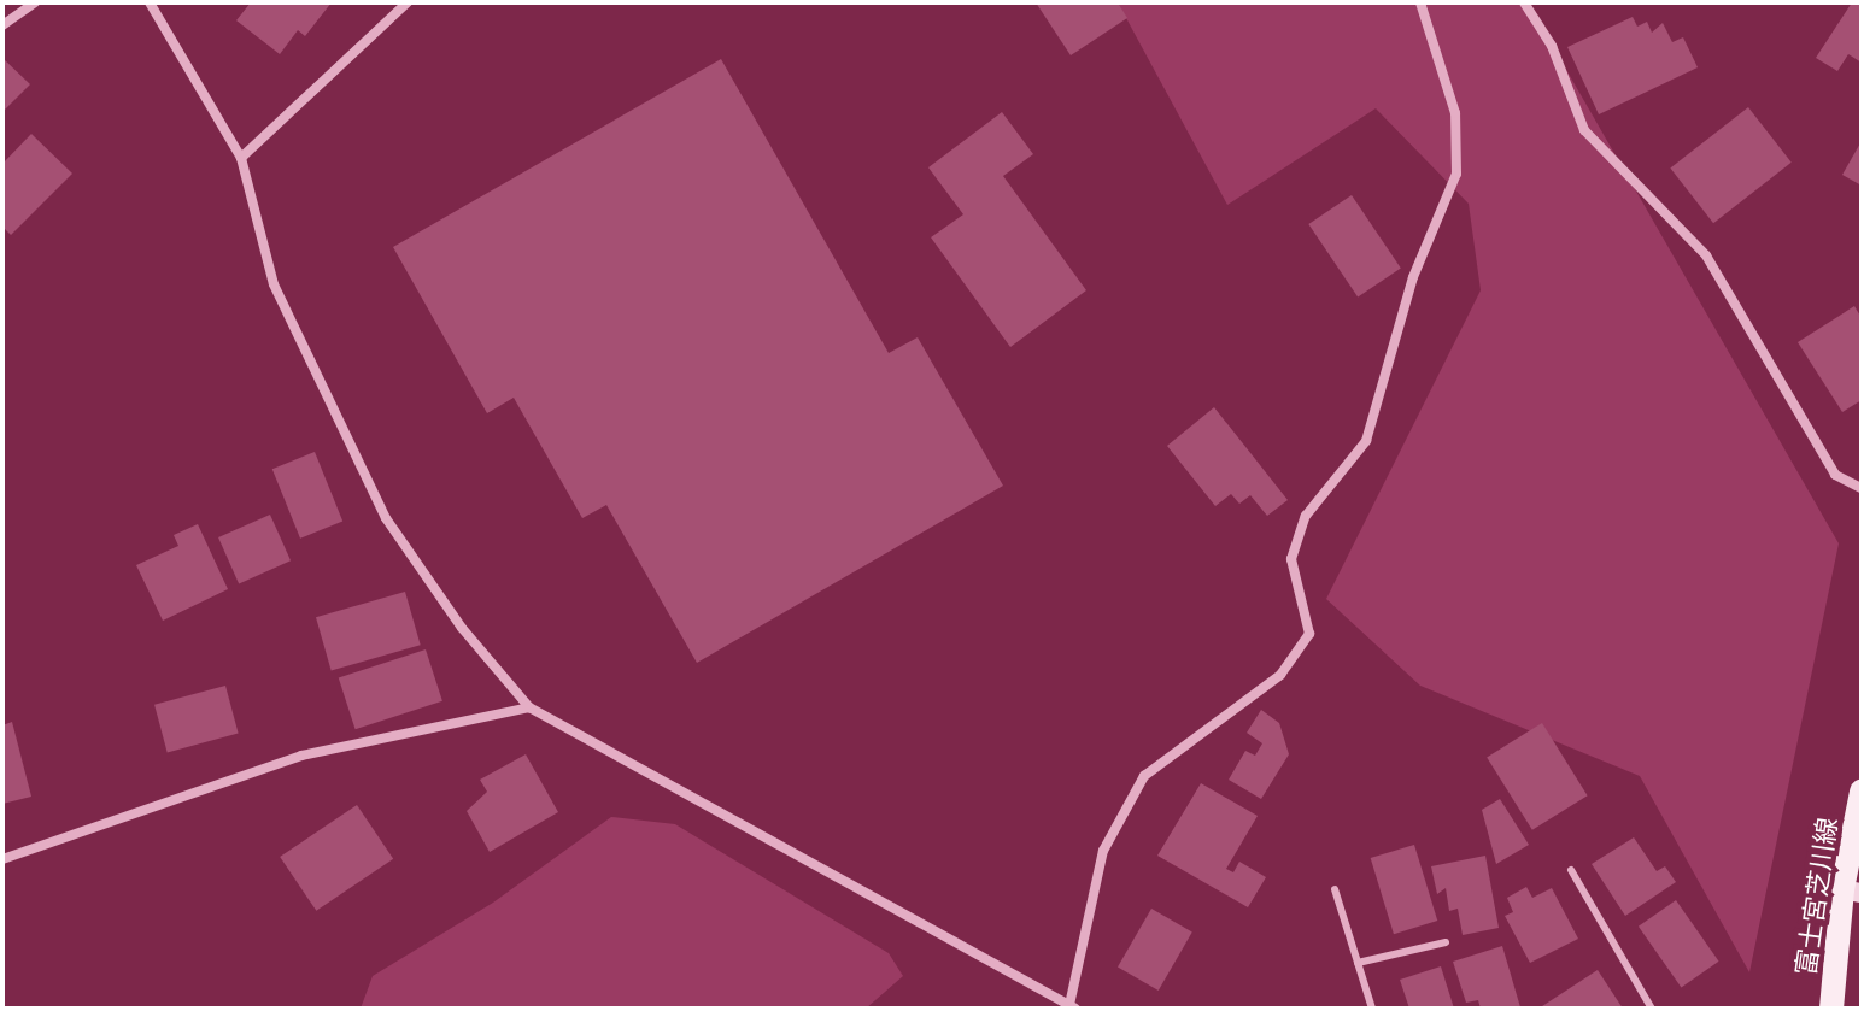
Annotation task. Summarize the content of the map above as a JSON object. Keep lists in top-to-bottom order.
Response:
{
  "streets": {
    "main road": ["富士宮芝川線"]
  }
}
